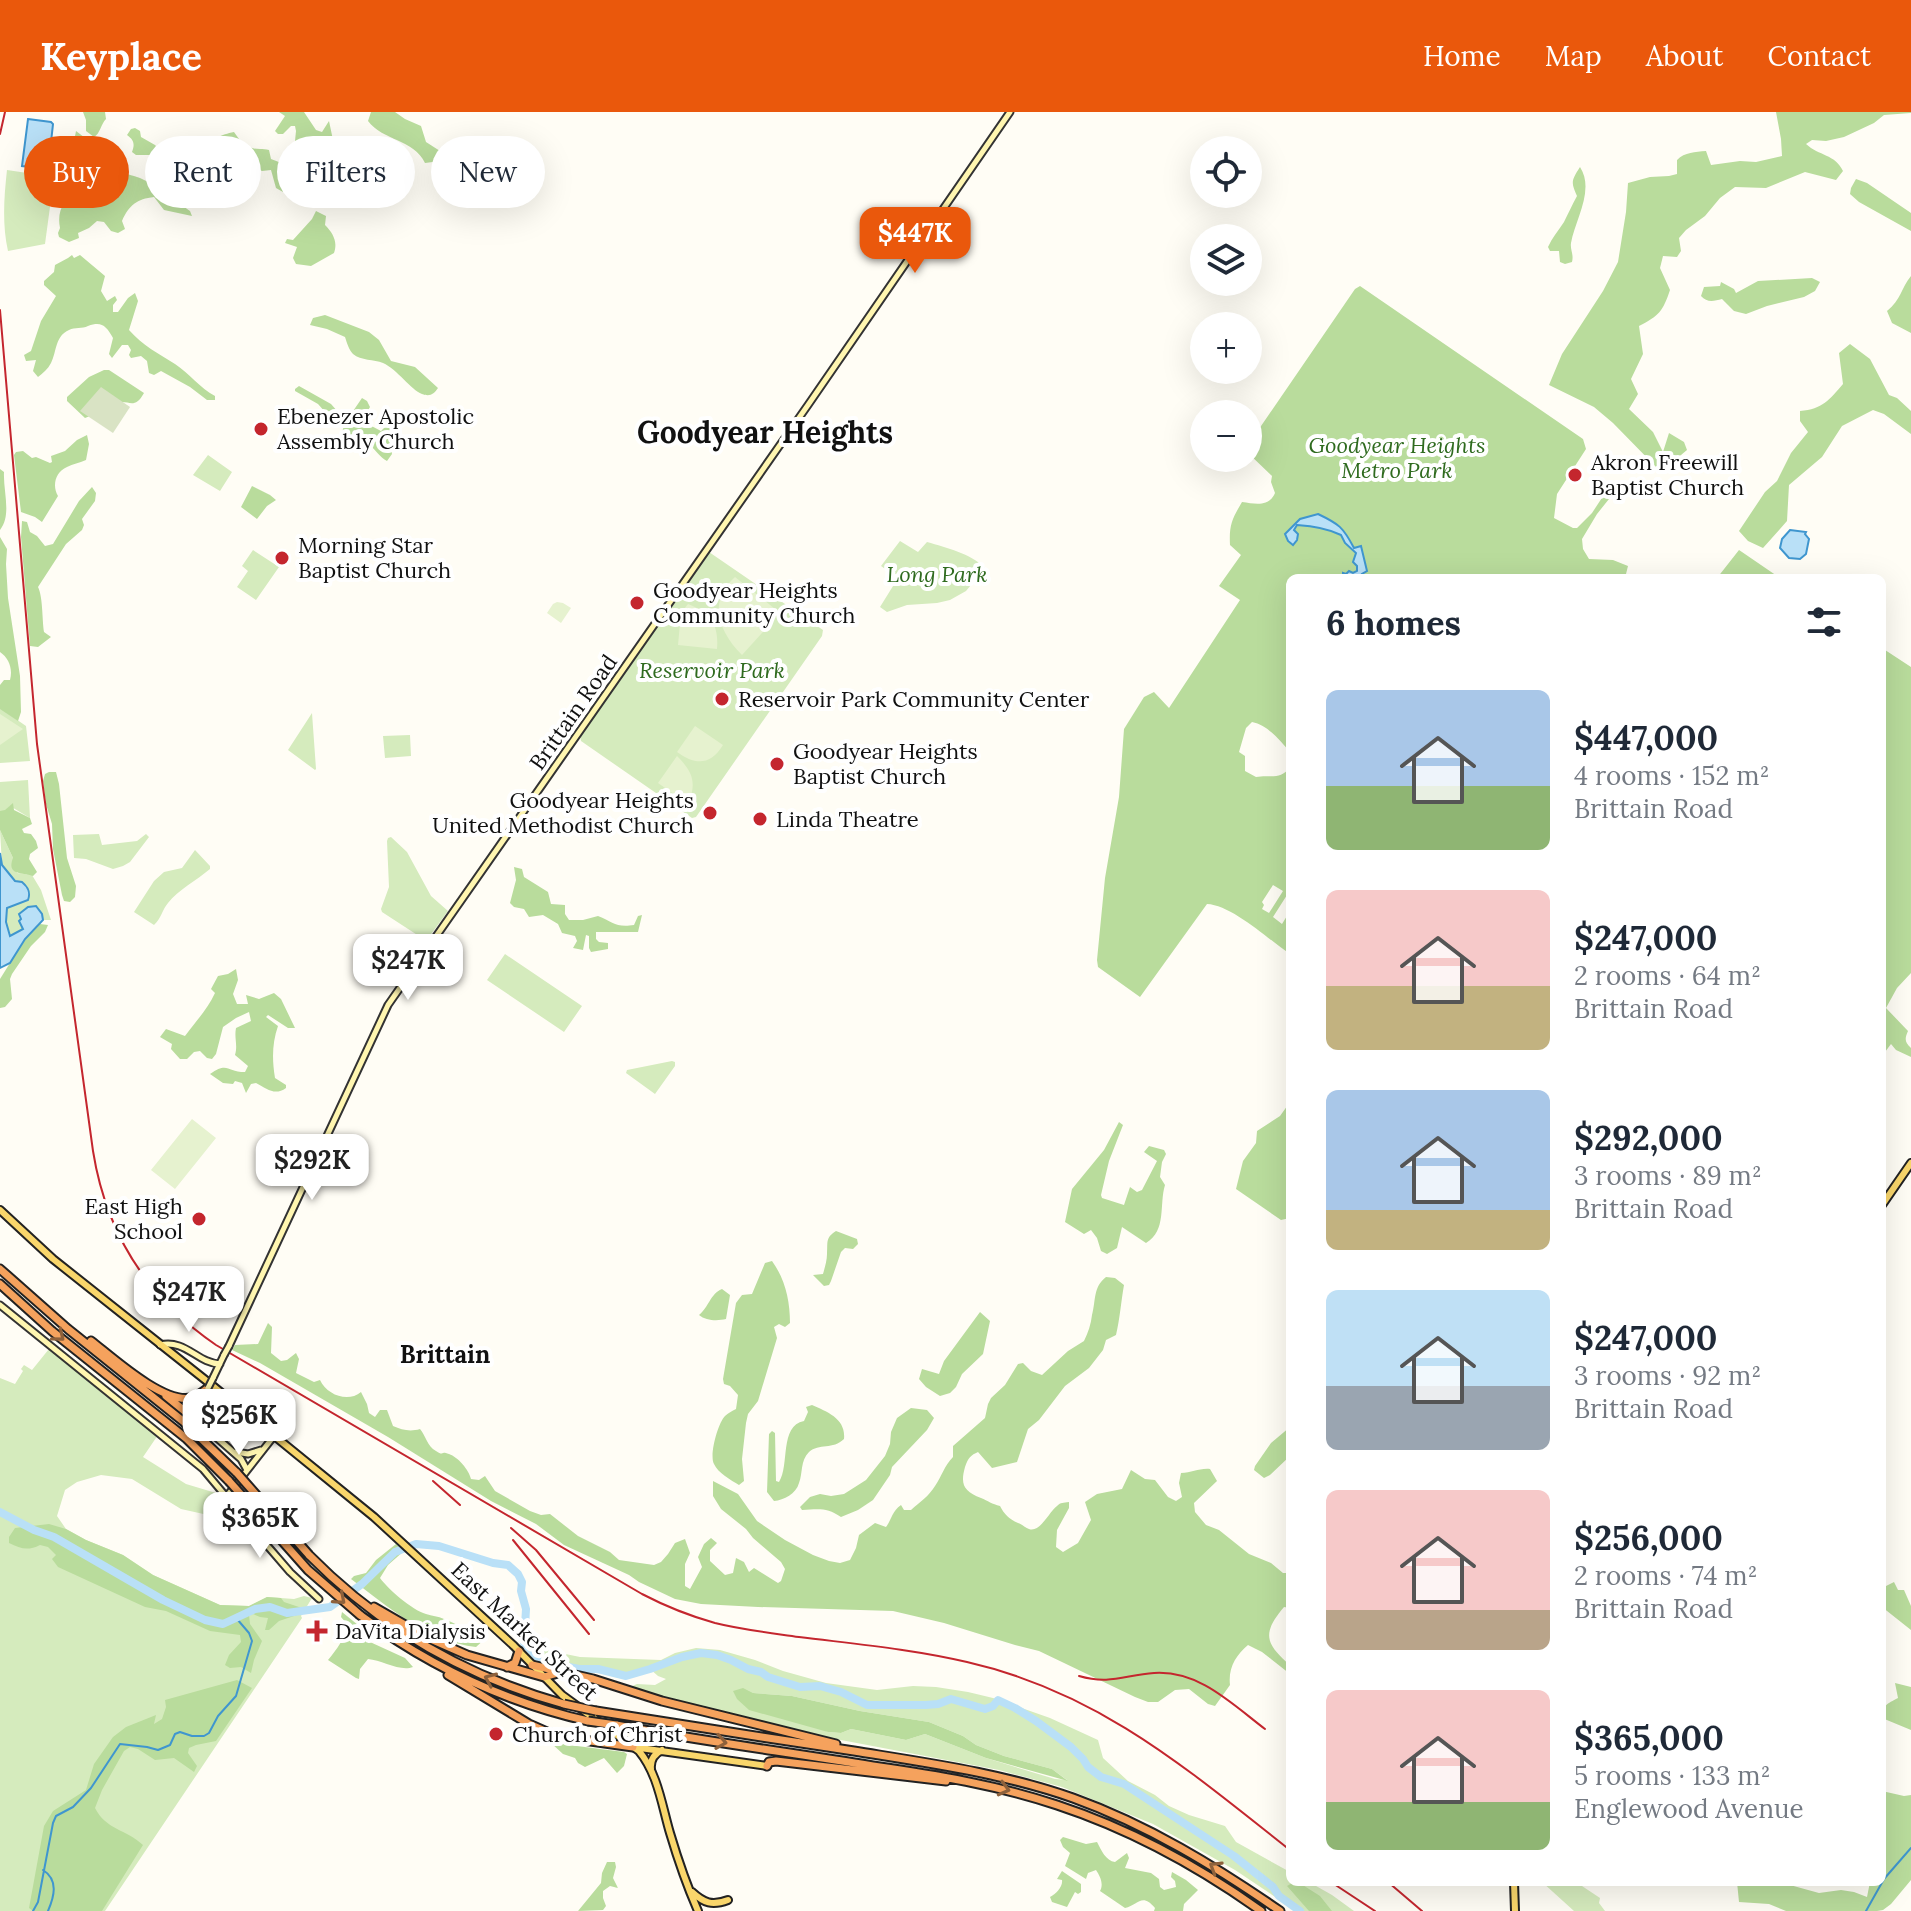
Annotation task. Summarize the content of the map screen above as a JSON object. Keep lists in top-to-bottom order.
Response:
{
  "streets": {
    "main road": ["Brittain Road", "East Market Street"]
  },
  "districts": ["Goodyear Heights", "Brittain"],
  "parks": ["Goodyear Heights Metro Park", "Long Park", "Reservoir Park"],
  "places": {
    "other": [
      "Ebenezer Apostolic Assembly Church",
      "Akron Freewill Baptist Church",
      "Morning Star Baptist Church",
      "Goodyear Heights Community Church",
      "Reservoir Park Community Center",
      "Goodyear Heights Baptist Church",
      "Goodyear Heights United Methodist Church",
      "Linda Theatre",
      "East High School",
      "Church of Christ"
    ],
    "health": ["DaVita Dialysis"]
  },
  "page": {
    "header": "Keyplace",
    "nav": [
      "Home",
      "Map",
      "About",
      "Contact"
    ],
    "map_buttons": ["+", "−"],
    "chip": [
      "Buy",
      "Rent",
      "Filters",
      "New"
    ],
    "price": [
      "$447K",
      "$247K",
      "$292K",
      "$247K",
      "$256K",
      "$365K"
    ],
    "heading": "6 homes",
    "list": [
      {
        "name": "$447,000",
        "note": "4 rooms · 152 m² · Brittain Road"
      },
      {
        "name": "$247,000",
        "note": "2 rooms · 64 m² · Brittain Road"
      },
      {
        "name": "$292,000",
        "note": "3 rooms · 89 m² · Brittain Road"
      },
      {
        "name": "$247,000",
        "note": "3 rooms · 92 m² · Brittain Road"
      },
      {
        "name": "$256,000",
        "note": "2 rooms · 74 m² · Brittain Road"
      },
      {
        "name": "$365,000",
        "note": "5 rooms · 133 m² · Englewood Avenue"
      }
    ]
  }
}
